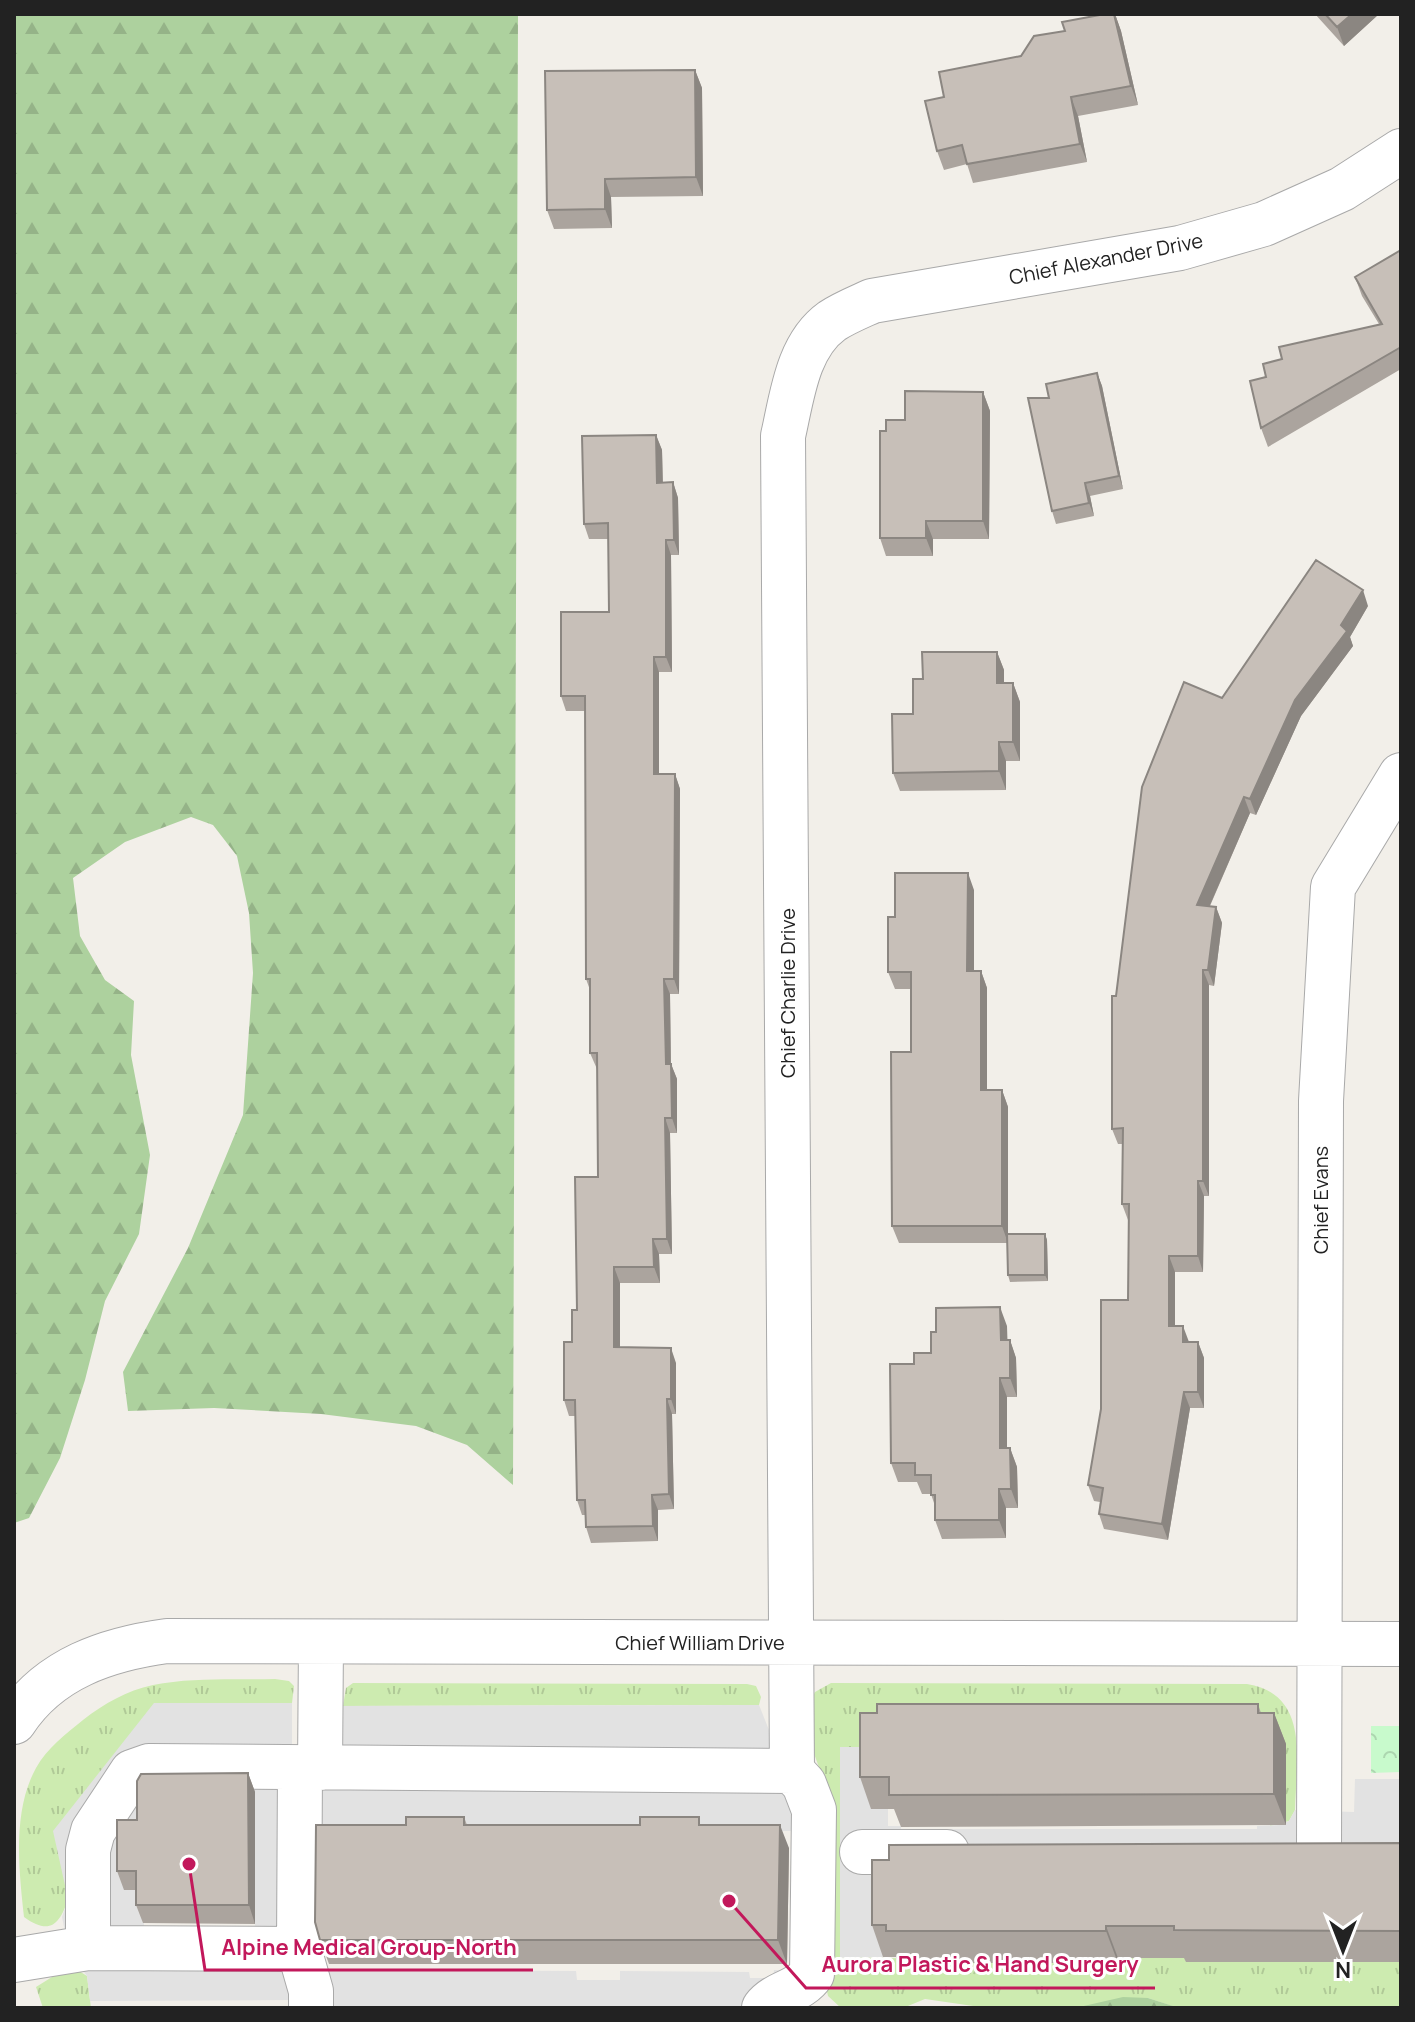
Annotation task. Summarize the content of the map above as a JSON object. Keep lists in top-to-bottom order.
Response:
{
  "streets": {
    "street": [
      "Chief Alexander Drive",
      "Chief Charlie Drive",
      "Chief Evans",
      "Chief William Drive"
    ]
  },
  "crossings": [
    ["Chief Alexander Drive", "Chief Charlie Drive"],
    ["Chief Charlie Drive", "Chief William Drive"],
    ["Chief Evans", "Chief William Drive"]
  ],
  "places": ["Alpine Medical Group-North", "Aurora Plastic & Hand Surgery"],
  "north": "bottom"
}
